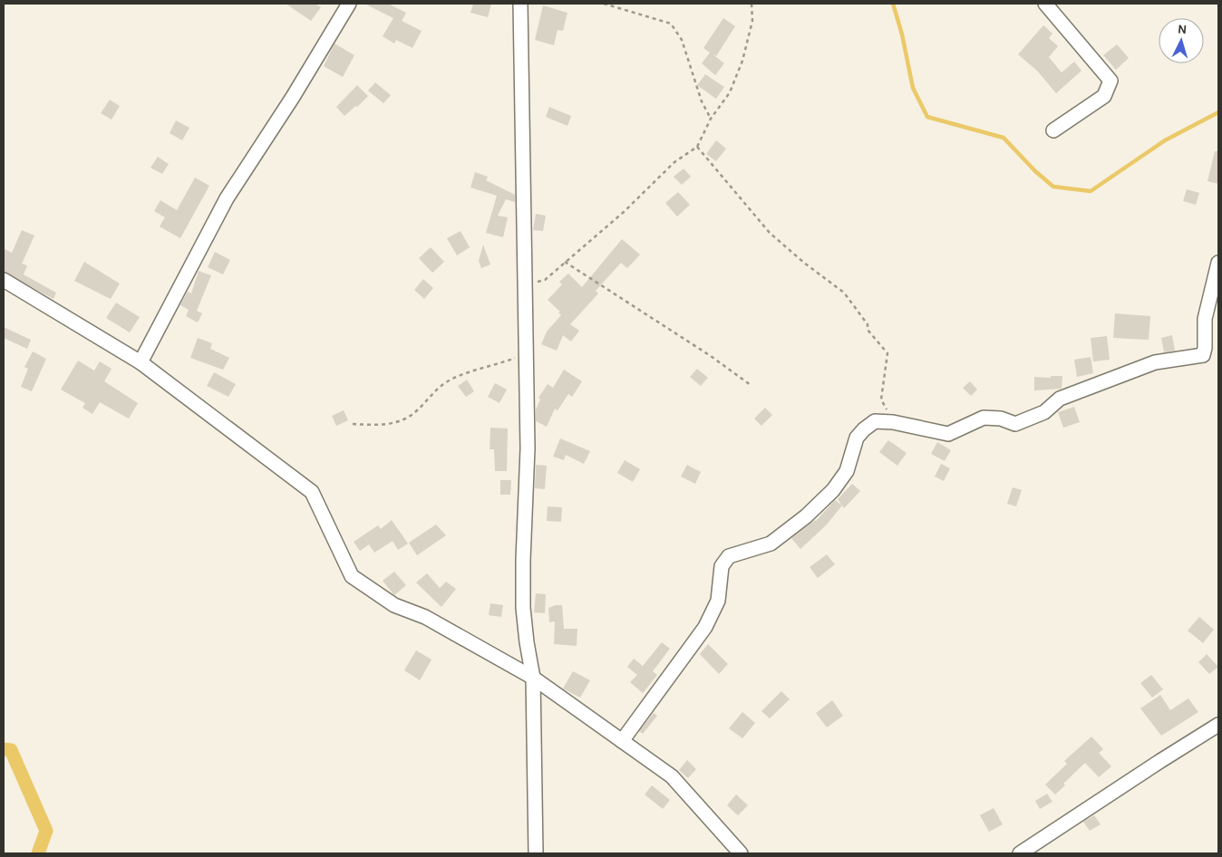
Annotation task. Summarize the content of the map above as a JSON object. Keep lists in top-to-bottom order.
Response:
{
  "north": "top"
}
